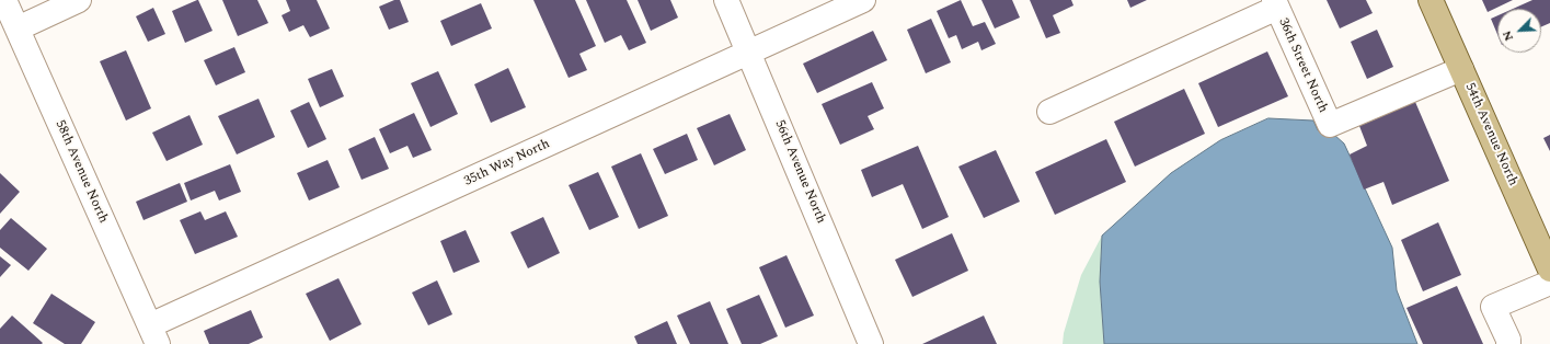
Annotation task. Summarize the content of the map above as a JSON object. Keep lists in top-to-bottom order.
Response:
{
  "streets": {
    "main road": ["54th Avenue North"],
    "street": [
      "36th Street North",
      "35th Way North",
      "58th Avenue North",
      "56th Avenue North"
    ]
  },
  "crossings": [
    ["36th Street North", "54th Avenue North"],
    ["35th Way North", "58th Avenue North"],
    ["35th Way North", "56th Avenue North"]
  ],
  "north": "bottom left"
}
